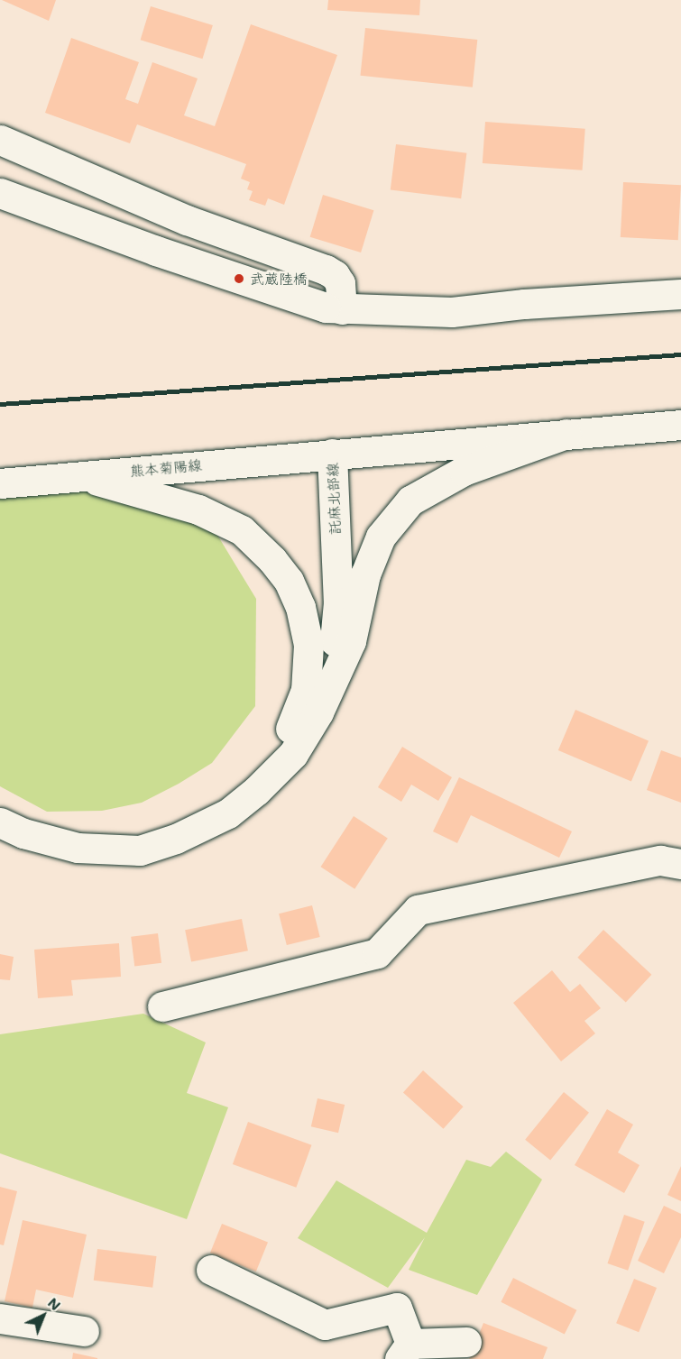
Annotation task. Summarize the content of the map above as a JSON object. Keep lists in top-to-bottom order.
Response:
{
  "streets": {
    "main road": ["熊本菊陽線", "託麻北部線"]
  },
  "crossings": [
    ["熊本菊陽線", "託麻北部線"]
  ],
  "places": ["武蔵陸橋"],
  "north": "top right"
}
